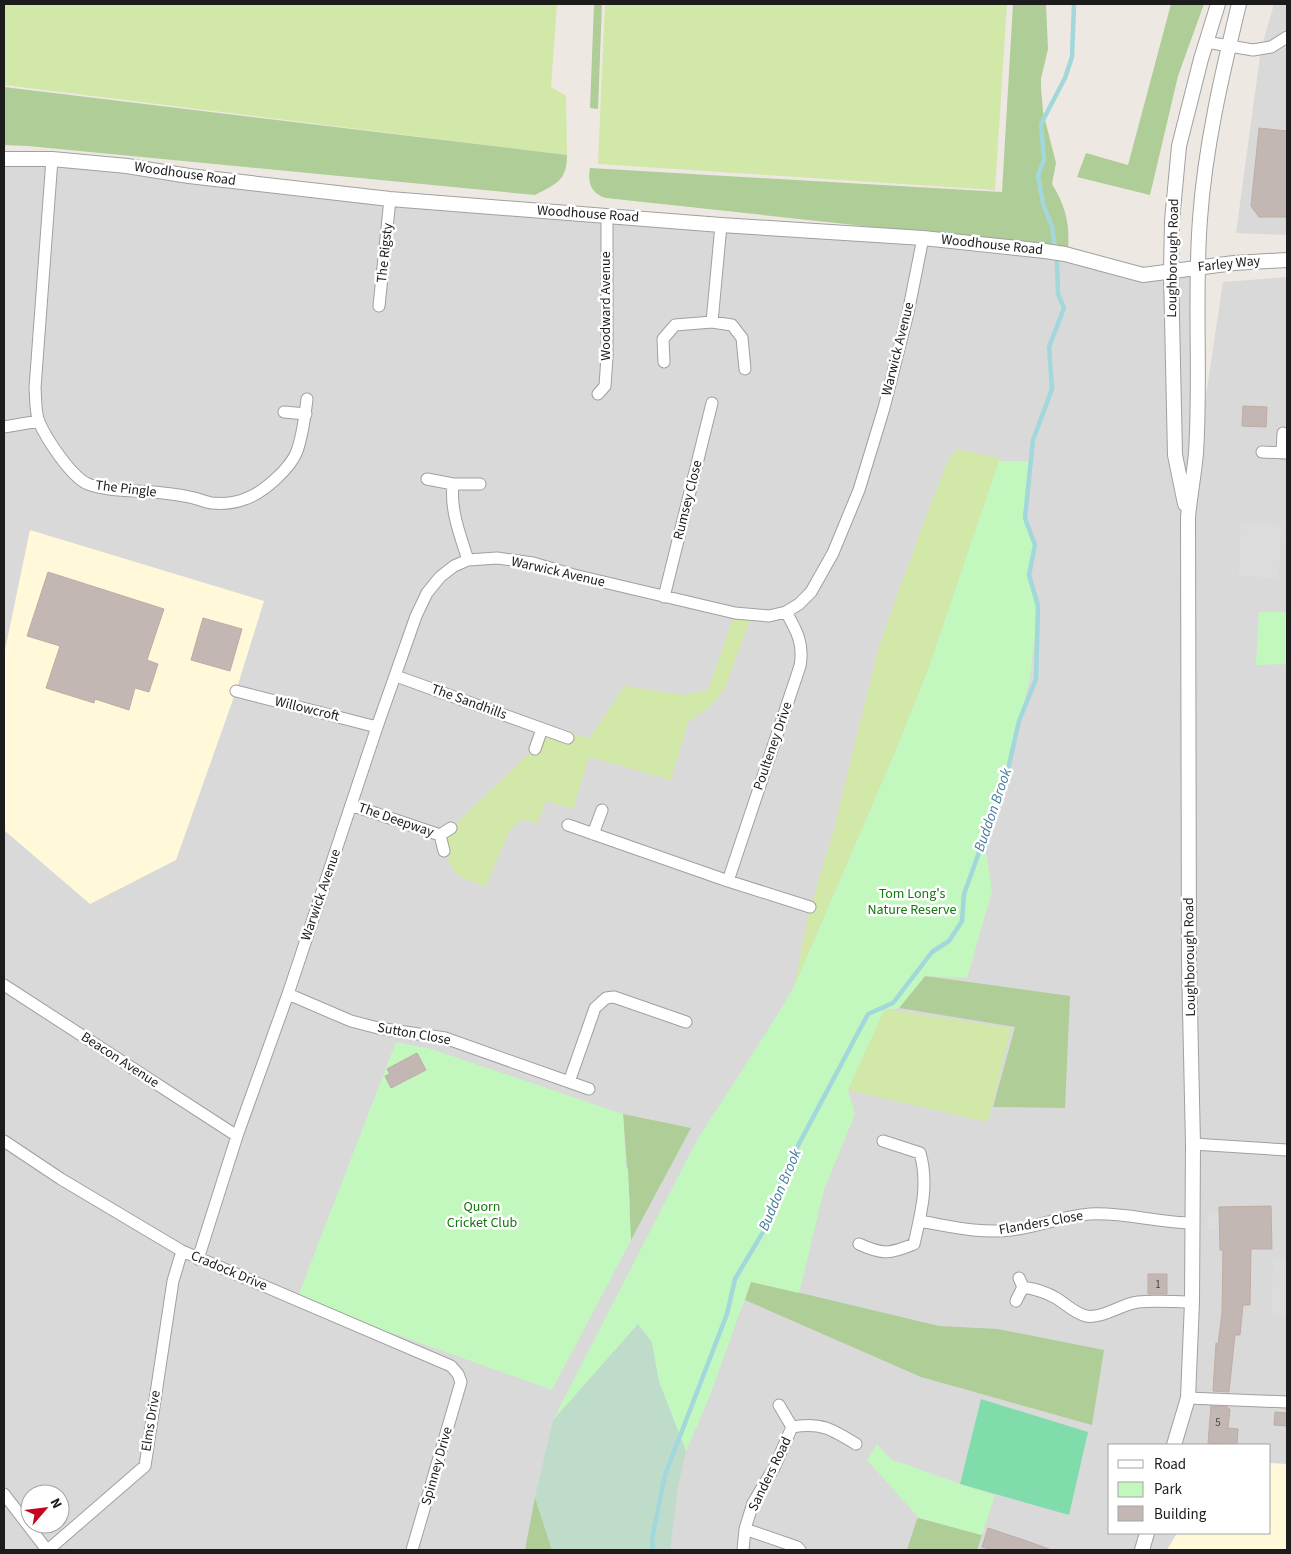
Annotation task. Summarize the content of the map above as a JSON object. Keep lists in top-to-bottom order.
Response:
{
  "streets": {
    "street": [
      "Woodhouse Road",
      "The Rigsty",
      "Loughborough Road",
      "Farley Way",
      "Woodward Avenue",
      "Warwick Avenue",
      "The Pingle",
      "Rumsey Close",
      "The Sandhills",
      "Willowcroft",
      "Poulteney Drive",
      "The Deepway",
      "Sutton Close",
      "Beacon Avenue",
      "Flanders Close",
      "Cradock Drive",
      "Elms Drive",
      "Spinney Drive",
      "Sanders Road"
    ]
  },
  "crossings": [
    ["Woodhouse Road", "The Rigsty"],
    ["Woodhouse Road", "Loughborough Road"],
    ["Woodhouse Road", "Farley Way"],
    ["Woodhouse Road", "Woodward Avenue"],
    ["Woodhouse Road", "Warwick Avenue"],
    ["Woodhouse Road", "The Pingle"],
    ["Loughborough Road", "Farley Way"],
    ["Loughborough Road", "Flanders Close"],
    ["Warwick Avenue", "Rumsey Close"],
    ["Warwick Avenue", "The Sandhills"],
    ["Warwick Avenue", "Willowcroft"],
    ["Warwick Avenue", "Poulteney Drive"],
    ["Warwick Avenue", "The Deepway"],
    ["Warwick Avenue", "Sutton Close"],
    ["Warwick Avenue", "Beacon Avenue"],
    ["Warwick Avenue", "Cradock Drive"],
    ["Cradock Drive", "Elms Drive"],
    ["Cradock Drive", "Spinney Drive"]
  ],
  "water": ["Buddon Brook"],
  "parks": ["Tom Long's Nature Reserve", "Quorn Cricket Club"],
  "house_numbers": ["1", "5"],
  "legend": ["Road", "Park", "Building"],
  "north": "top right"
}
